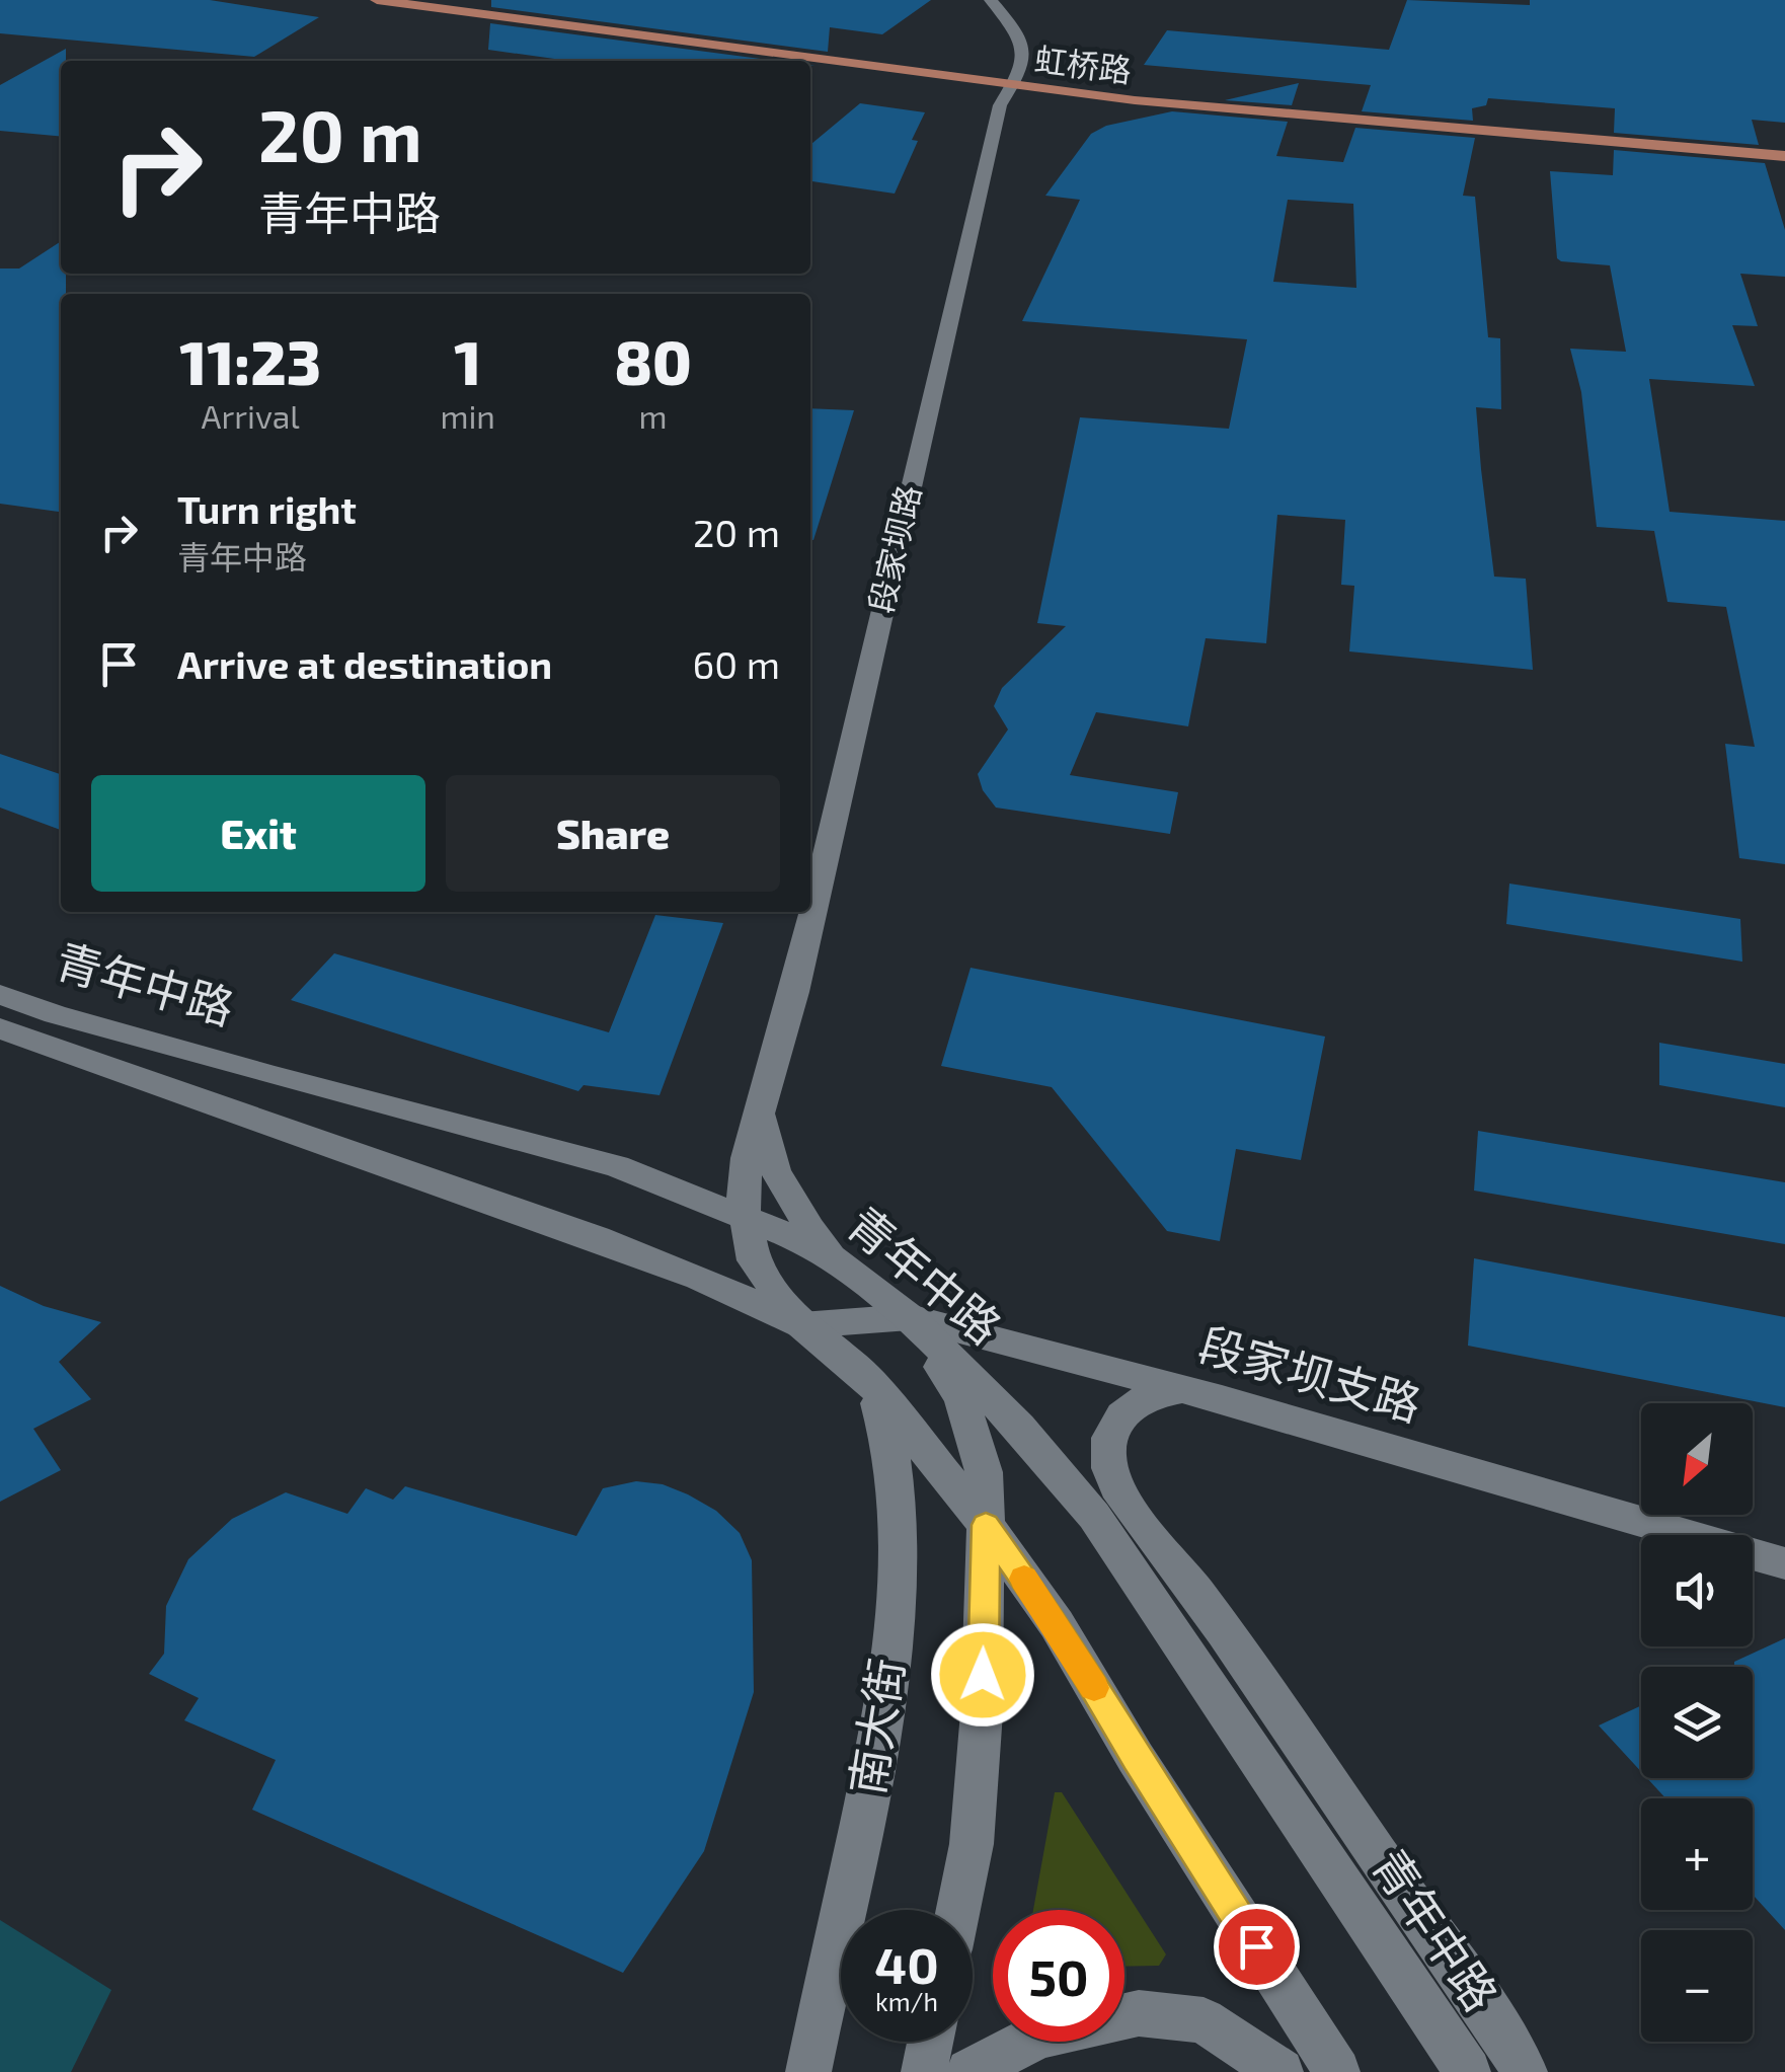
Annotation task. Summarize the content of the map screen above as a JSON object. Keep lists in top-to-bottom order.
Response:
{
  "streets": {
    "main road": ["虹桥路"],
    "street": [
      "段家坝路",
      "青年中路",
      "段家坝支路",
      "南大街"
    ]
  },
  "crossings": [
    ["虹桥路", "段家坝路"],
    ["段家坝路", "青年中路"],
    ["段家坝路", "段家坝支路"],
    ["青年中路", "段家坝支路"],
    ["青年中路", "南大街"]
  ],
  "north": "bottom left",
  "page": {
    "turn": ["20 m", "青年中路"],
    "eta": [
      "11:23",
      "Arrival",
      "1",
      "min",
      "80",
      "m"
    ],
    "list": [
      {
        "name": "Turn right",
        "note": "青年中路",
        "value": "20 m"
      },
      {
        "name": "Arrive at destination",
        "value": "60 m"
      }
    ],
    "buttons": ["Exit", "Share"],
    "map_buttons": ["+", "−"],
    "speed": "40 km/h",
    "limit": "50"
  }
}
